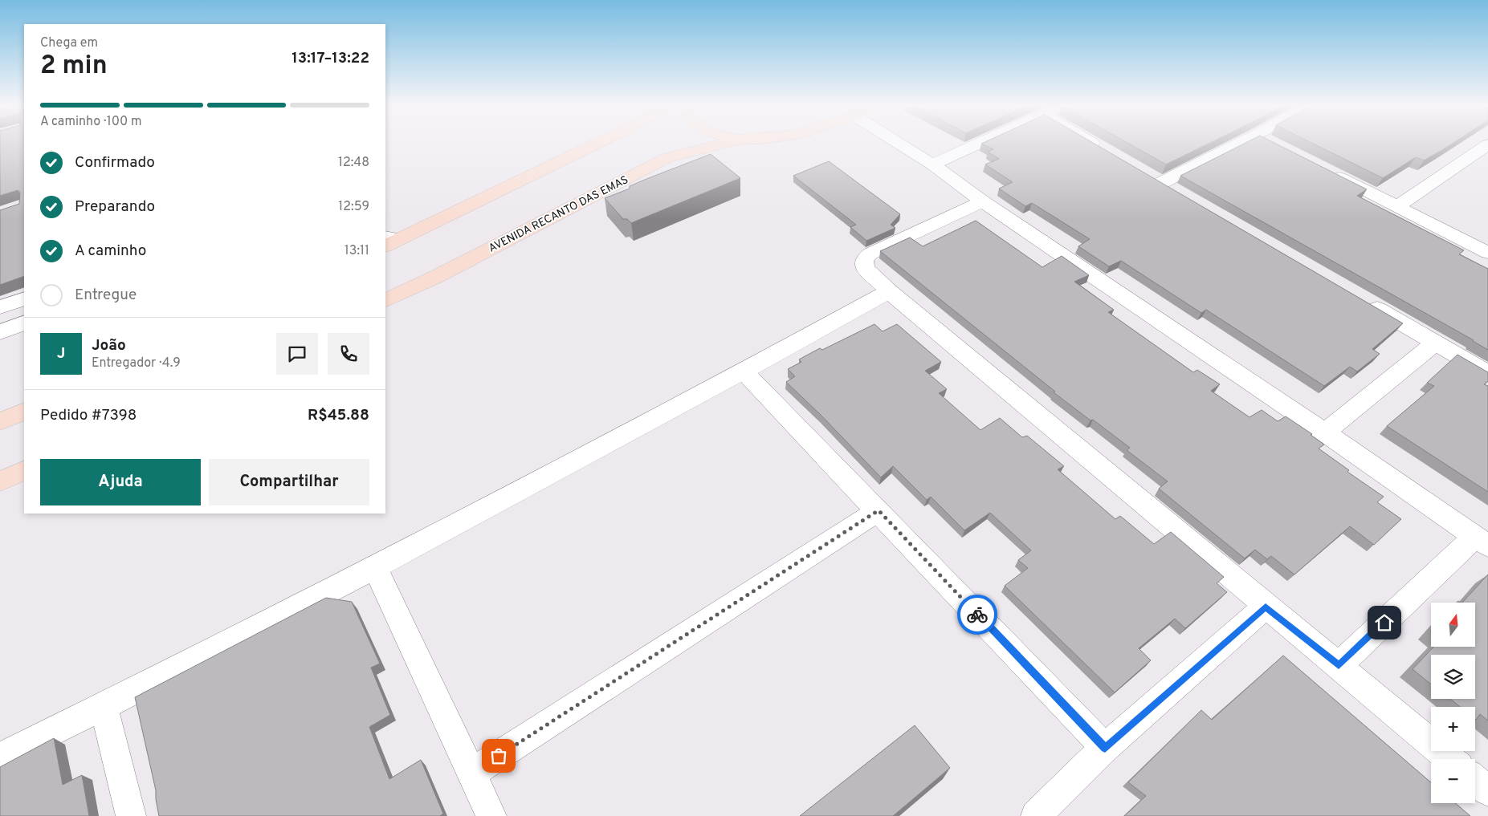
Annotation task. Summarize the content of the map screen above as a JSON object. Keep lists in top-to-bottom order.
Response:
{
  "streets": {
    "main road": ["AVENIDA RECANTO DAS EMAS"]
  },
  "north": "top",
  "page": {
    "heading": ["2 min", "Chega em", "13:17–13:22"],
    "panel": [
      "João",
      "Entregador · 4.9",
      "Pedido #7398",
      "R$45.88"
    ],
    "bar": "A caminho · 100 m",
    "list": [
      ["Confirmado", "12:48"],
      ["Preparando", "12:59"],
      ["A caminho", "13:11"],
      "Entregue"
    ],
    "round": "J",
    "buttons": ["Ajuda", "Compartilhar"],
    "map_buttons": ["+", "−"]
  }
}
